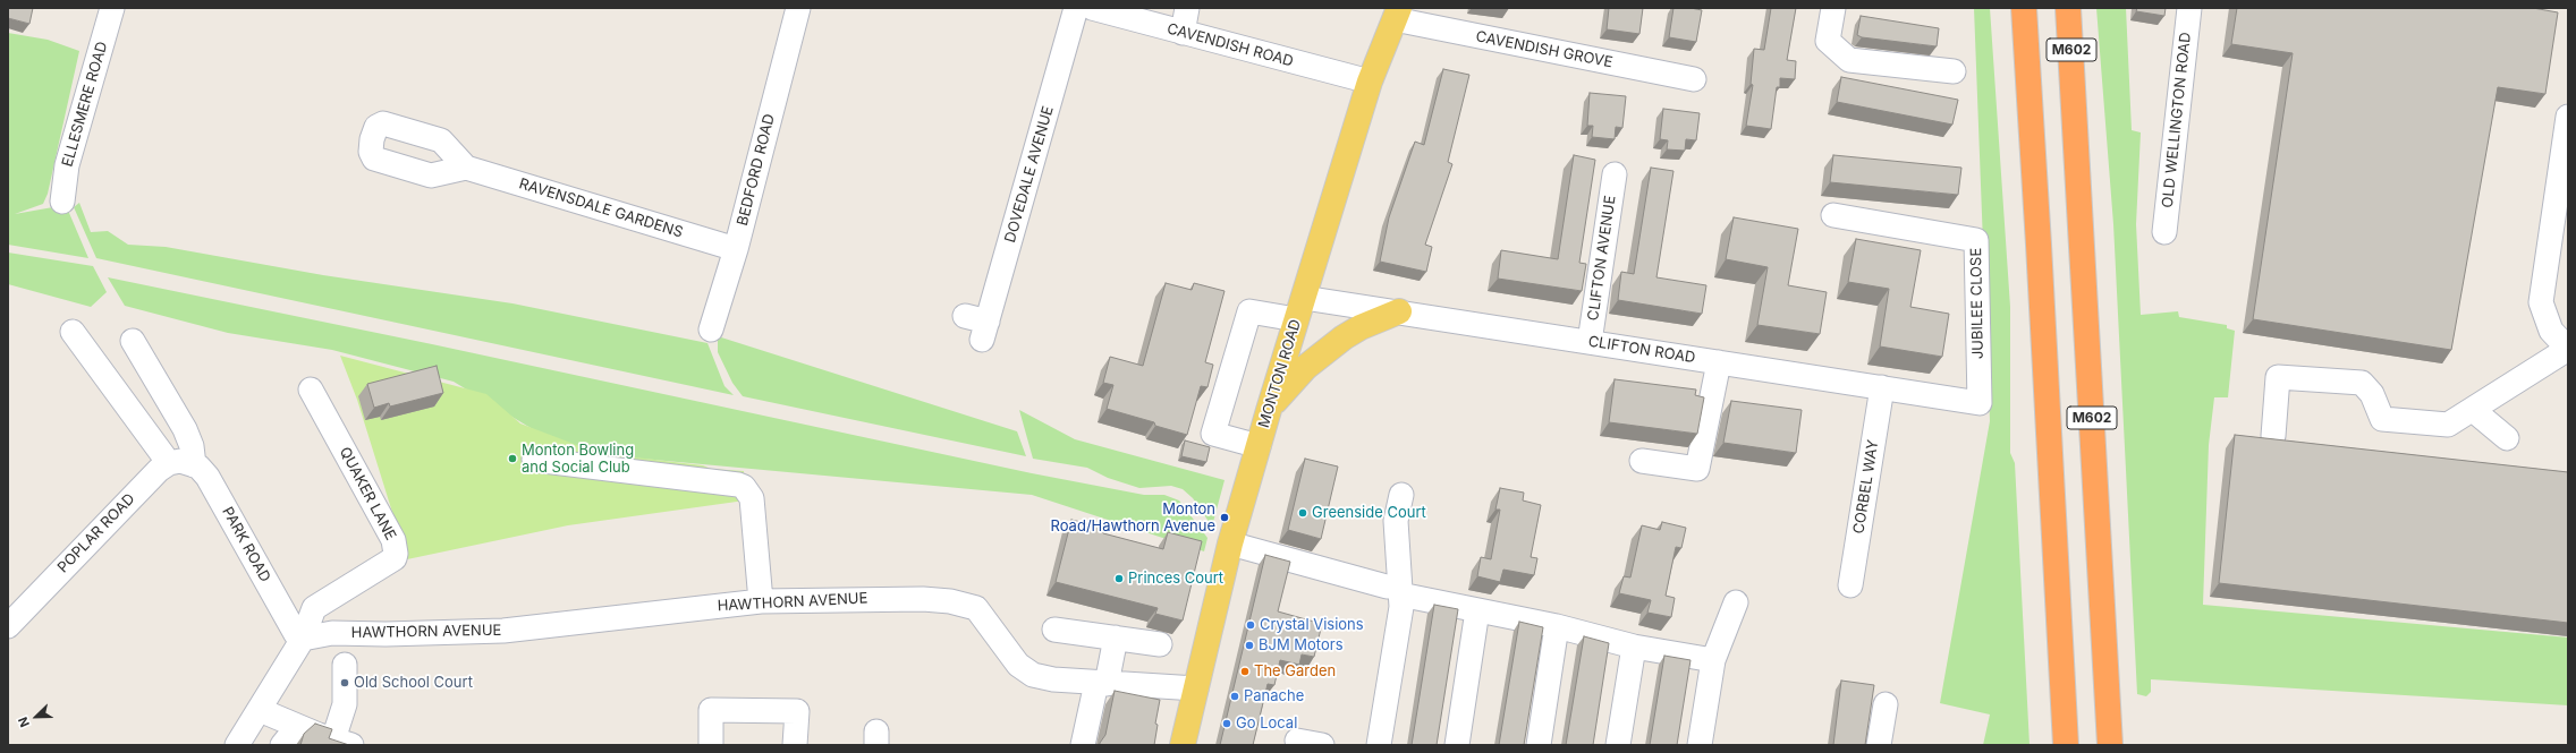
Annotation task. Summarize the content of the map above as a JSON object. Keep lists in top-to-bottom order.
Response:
{
  "streets": {
    "highway": ["M602"],
    "main road": ["MONTON ROAD"],
    "street": [
      "CAVENDISH ROAD",
      "CAVENDISH GROVE",
      "ELLESMERE ROAD",
      "OLD WELLINGTON ROAD",
      "BEDFORD ROAD",
      "DOVEDALE AVENUE",
      "RAVENSDALE GARDENS",
      "CLIFTON AVENUE",
      "JUBILEE CLOSE",
      "CLIFTON ROAD",
      "CORBEL WAY",
      "QUAKER LANE",
      "POPLAR ROAD",
      "PARK ROAD",
      "HAWTHORN AVENUE"
    ]
  },
  "crossings": [
    ["CAVENDISH ROAD", "MONTON ROAD"],
    ["CAVENDISH GROVE", "MONTON ROAD"],
    ["BEDFORD ROAD", "RAVENSDALE GARDENS"],
    ["CLIFTON AVENUE", "CLIFTON ROAD"],
    ["JUBILEE CLOSE", "CLIFTON ROAD"],
    ["CLIFTON ROAD", "MONTON ROAD"],
    ["CLIFTON ROAD", "CORBEL WAY"],
    ["MONTON ROAD", "HAWTHORN AVENUE"],
    ["QUAKER LANE", "PARK ROAD"],
    ["QUAKER LANE", "HAWTHORN AVENUE"],
    ["PARK ROAD", "HAWTHORN AVENUE"]
  ],
  "places": [
    "Monton Bowling and Social Club",
    "Greenside Court",
    "Monton Road/Hawthorn Avenue",
    "Princes Court",
    "Crystal Visions",
    "BJM Motors",
    "The Garden",
    "Old School Court",
    "Panache",
    "Go Local"
  ],
  "north": "bottom left"
}
